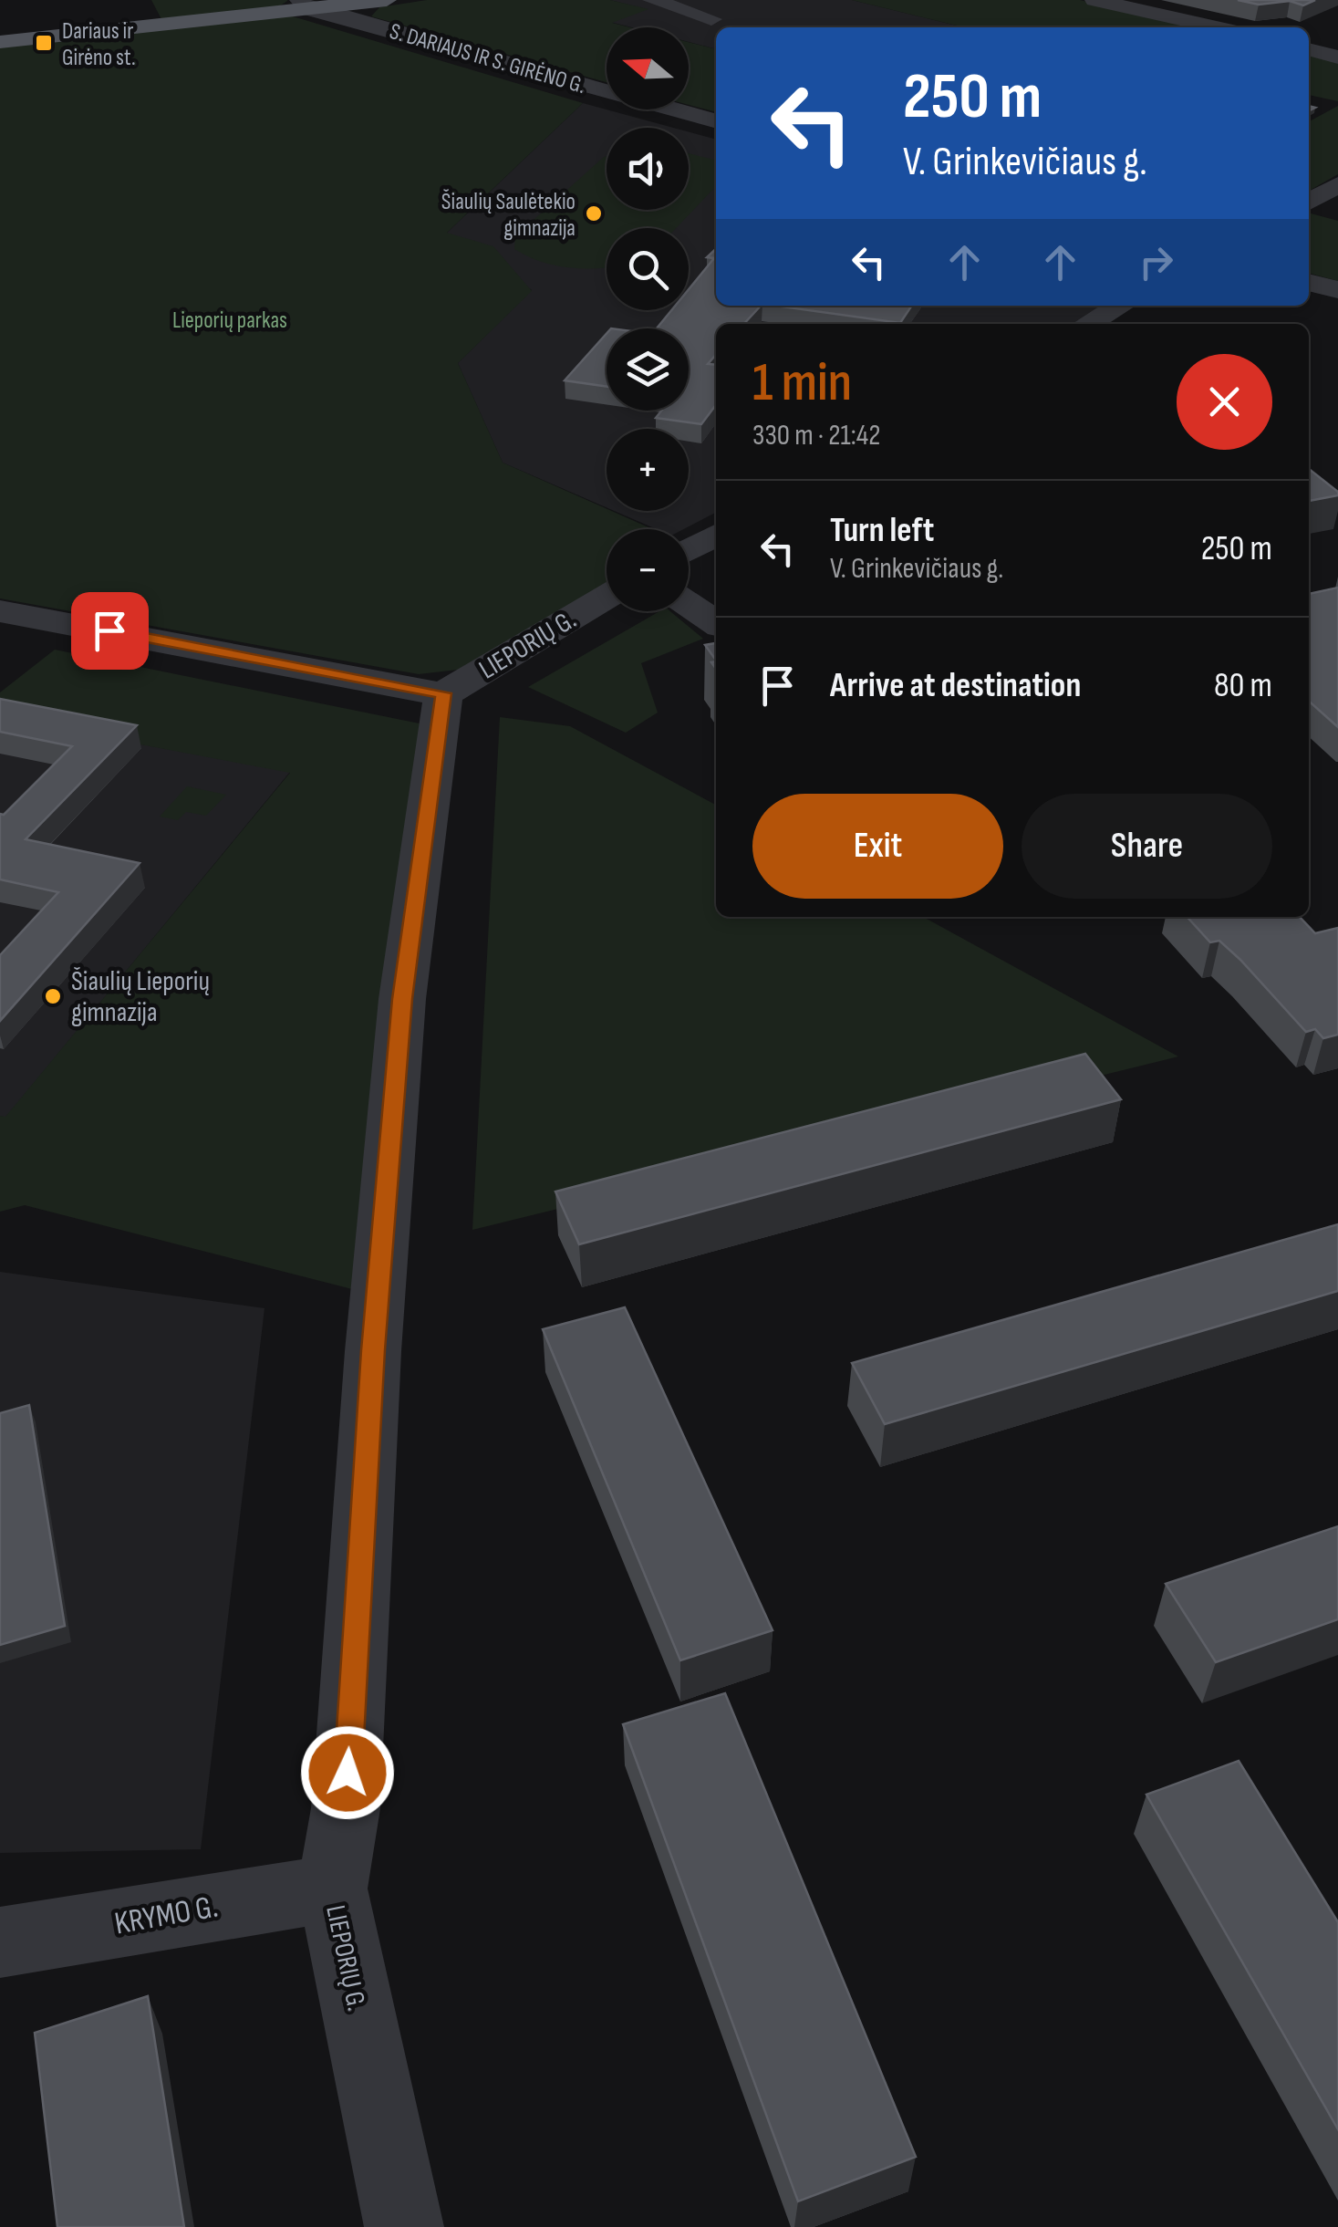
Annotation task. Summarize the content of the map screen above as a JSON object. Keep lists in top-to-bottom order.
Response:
{
  "streets": {
    "street": ["S. DARIAUS IR S. GIRĖNO G.", "LIEPORIŲ G.", "KRYMO G."]
  },
  "crossings": [
    ["LIEPORIŲ G.", "KRYMO G."]
  ],
  "parks": ["Lieporių parkas"],
  "places": {
    "transit": ["Dariaus ir Girėno st."],
    "other": ["Šiaulių Saulėtekio gimnazija", "Šiaulių Lieporių gimnazija"]
  },
  "north": "left",
  "page": {
    "map_buttons": ["+", "−"],
    "turn": ["250 m", "V. Grinkevičiaus g."],
    "heading": ["1 min", "330 m · 21:42"],
    "list": [
      {
        "name": "Turn left",
        "note": "V. Grinkevičiaus g.",
        "value": "250 m"
      },
      {
        "name": "Arrive at destination",
        "value": "80 m"
      }
    ],
    "buttons": ["Exit", "Share"]
  }
}
